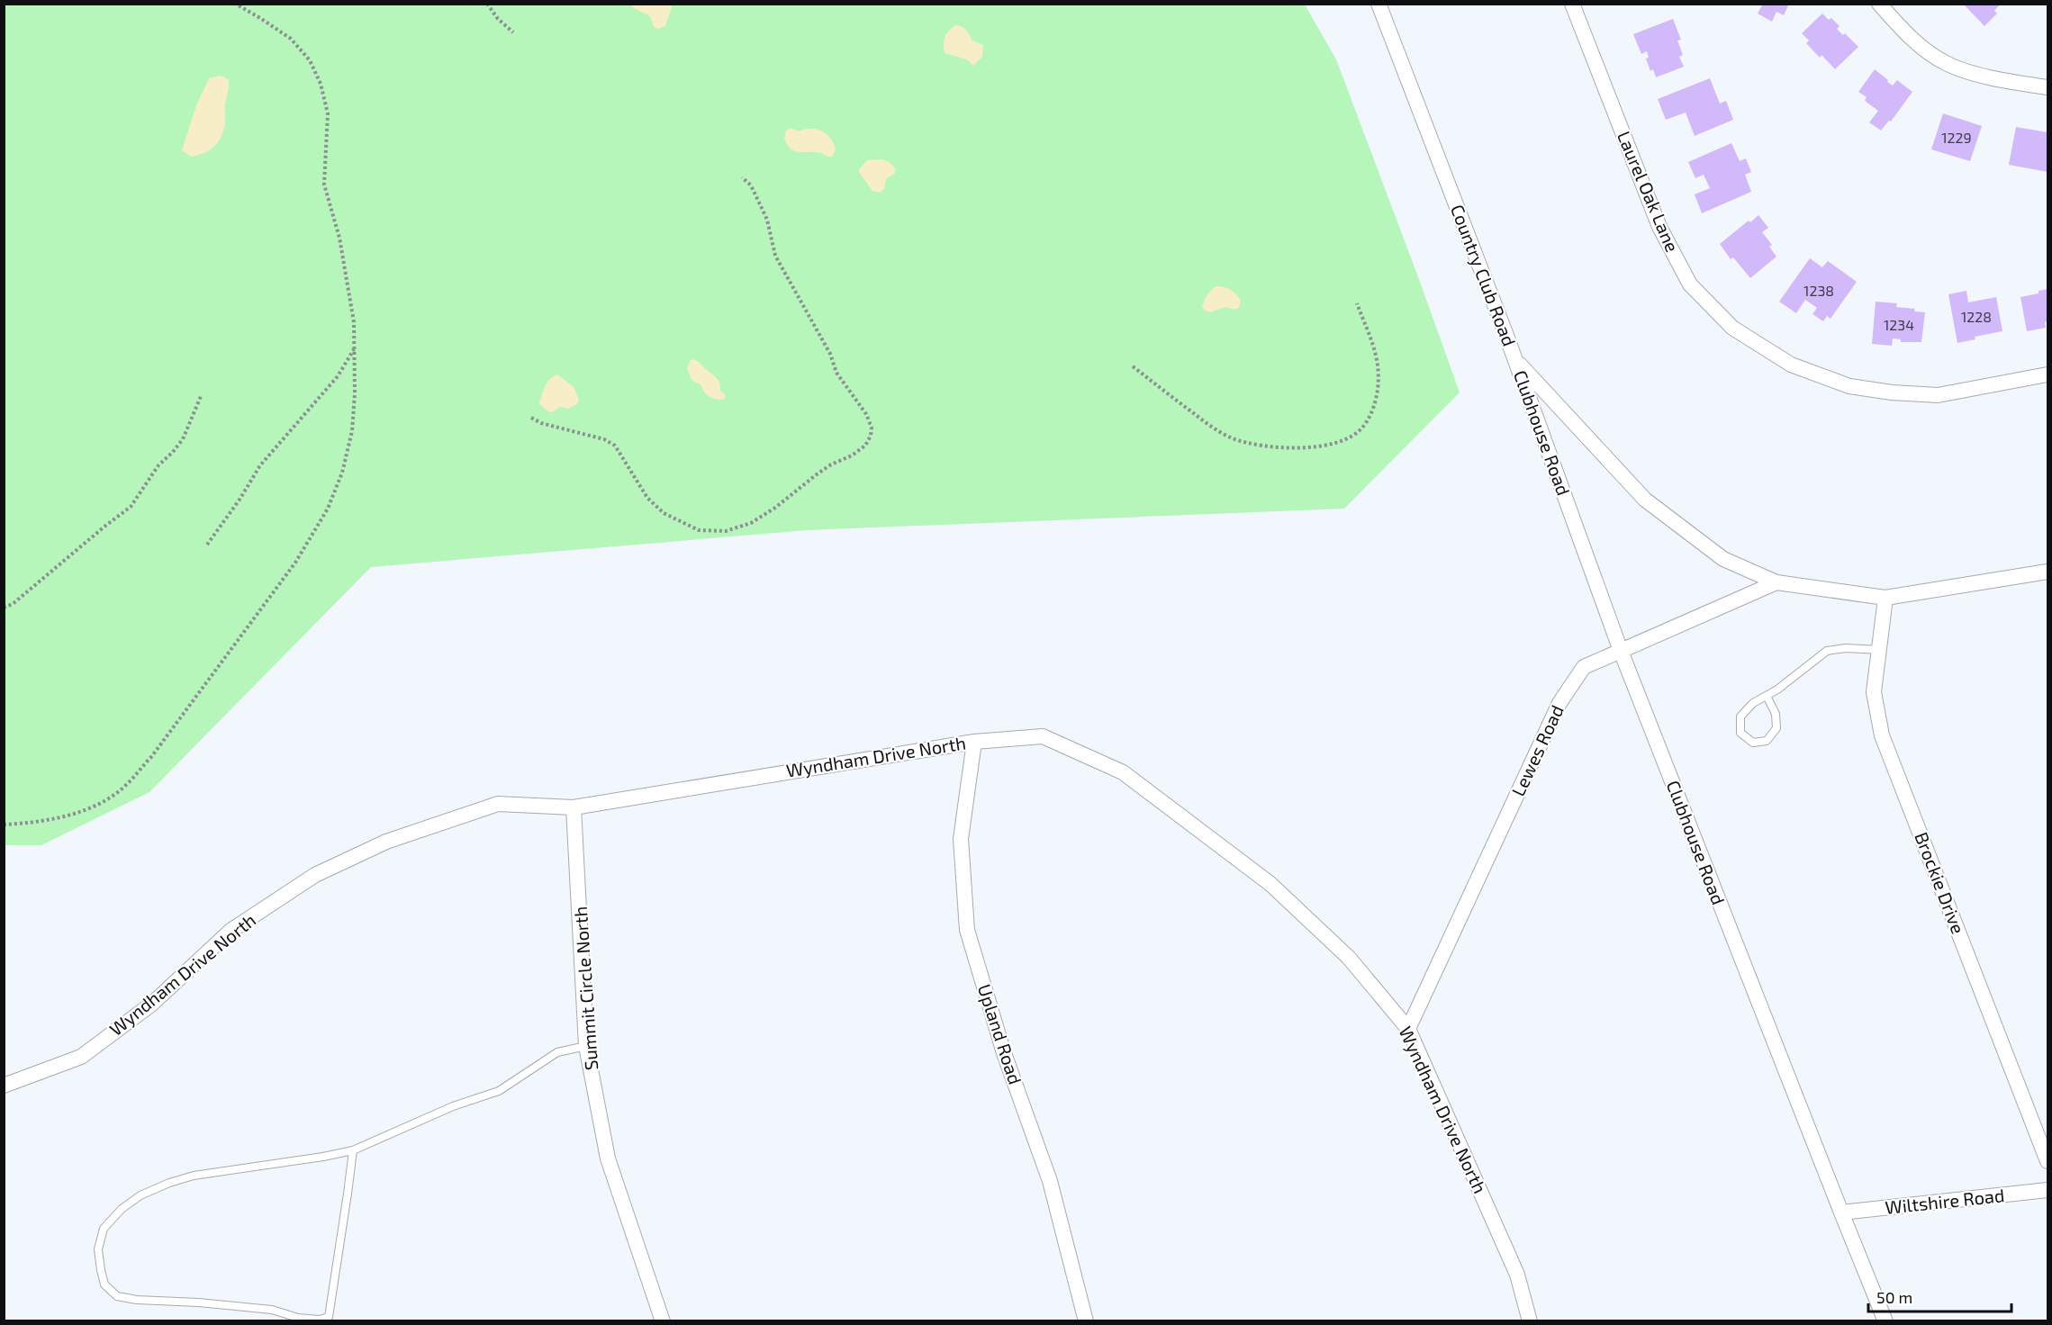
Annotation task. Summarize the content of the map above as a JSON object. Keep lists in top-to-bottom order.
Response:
{
  "streets": {
    "street": [
      "Laurel Oak Lane",
      "Country Club Road",
      "Clubhouse Road",
      "Lewes Road",
      "Wyndham Drive North",
      "Brockie Drive",
      "Summit Circle North",
      "Upland Road",
      "Wiltshire Road"
    ]
  },
  "crossings": [
    ["Country Club Road", "Clubhouse Road"],
    ["Country Club Road", "Lewes Road"],
    ["Country Club Road", "Brockie Drive"],
    ["Clubhouse Road", "Lewes Road"],
    ["Clubhouse Road", "Wiltshire Road"],
    ["Lewes Road", "Wyndham Drive North"],
    ["Wyndham Drive North", "Summit Circle North"],
    ["Wyndham Drive North", "Upland Road"]
  ],
  "house_numbers": [
    "1229",
    "1238",
    "1228",
    "1234"
  ],
  "scale_bar": "50 m"
}
